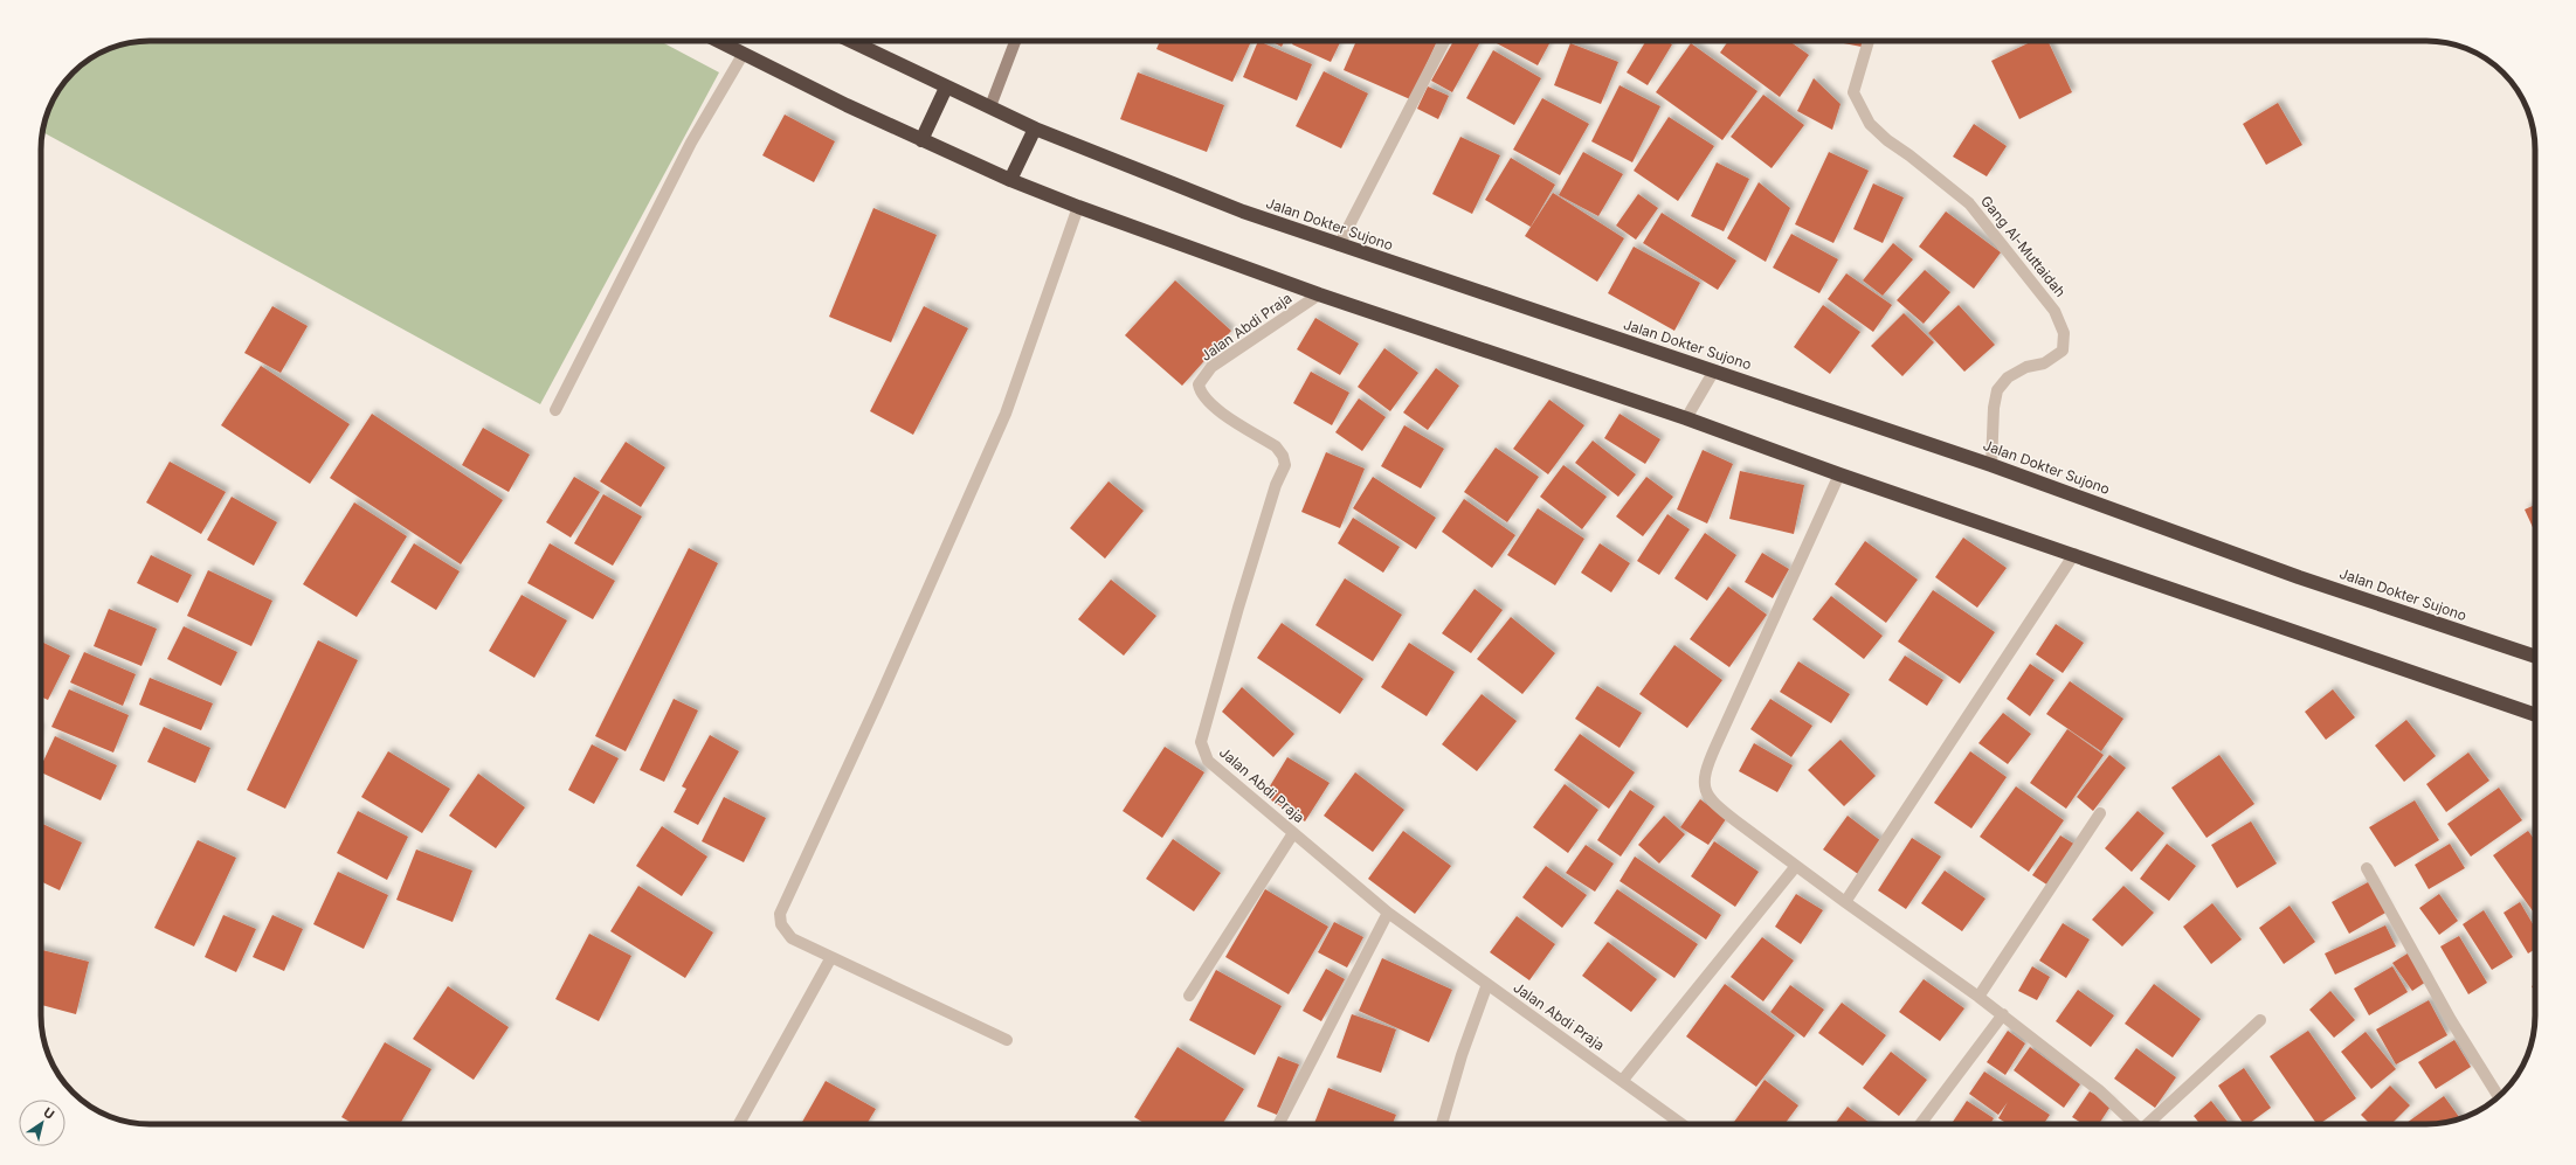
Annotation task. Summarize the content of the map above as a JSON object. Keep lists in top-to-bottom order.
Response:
{
  "streets": {
    "highway": ["Jalan Dokter Sujono"],
    "street": ["Gang Al-Muttaidah", "Jalan Abdi Praja"]
  },
  "crossings": [
    ["Jalan Dokter Sujono", "Gang Al-Muttaidah"]
  ],
  "north": "top right"
}
